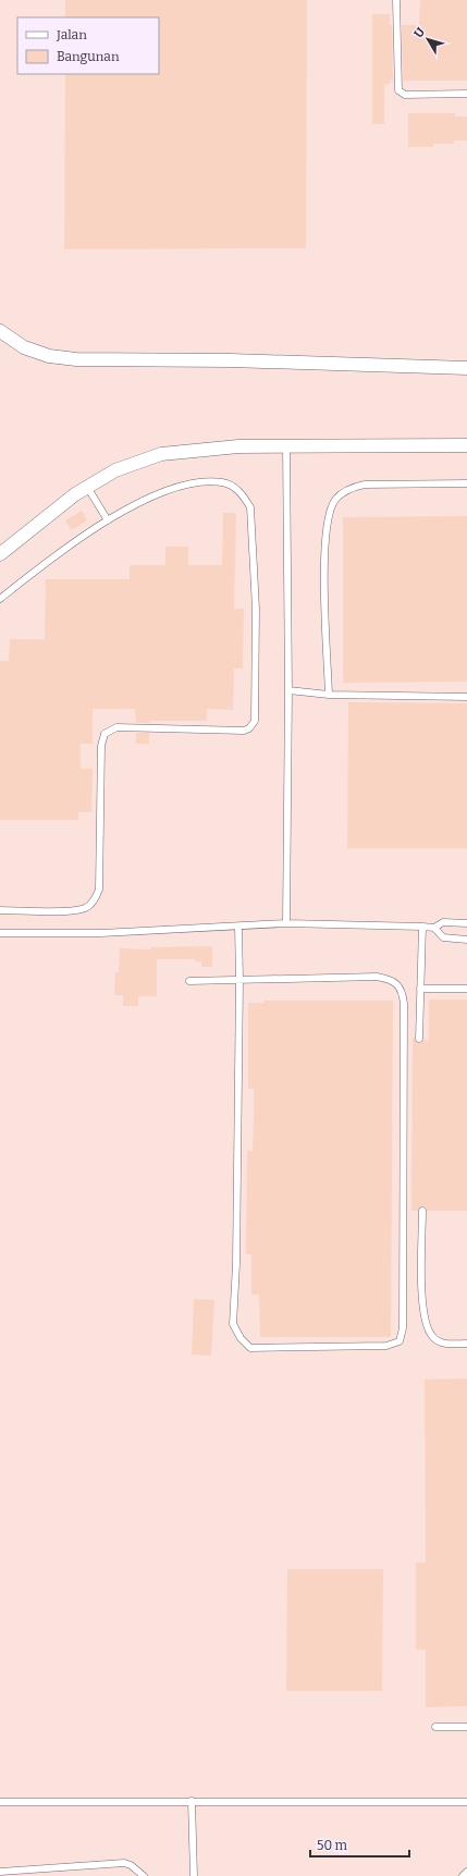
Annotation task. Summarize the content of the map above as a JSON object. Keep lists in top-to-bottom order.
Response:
{
  "legend": ["Jalan", "Bangunan"],
  "scale_bar": "50 m",
  "north": "top left"
}
